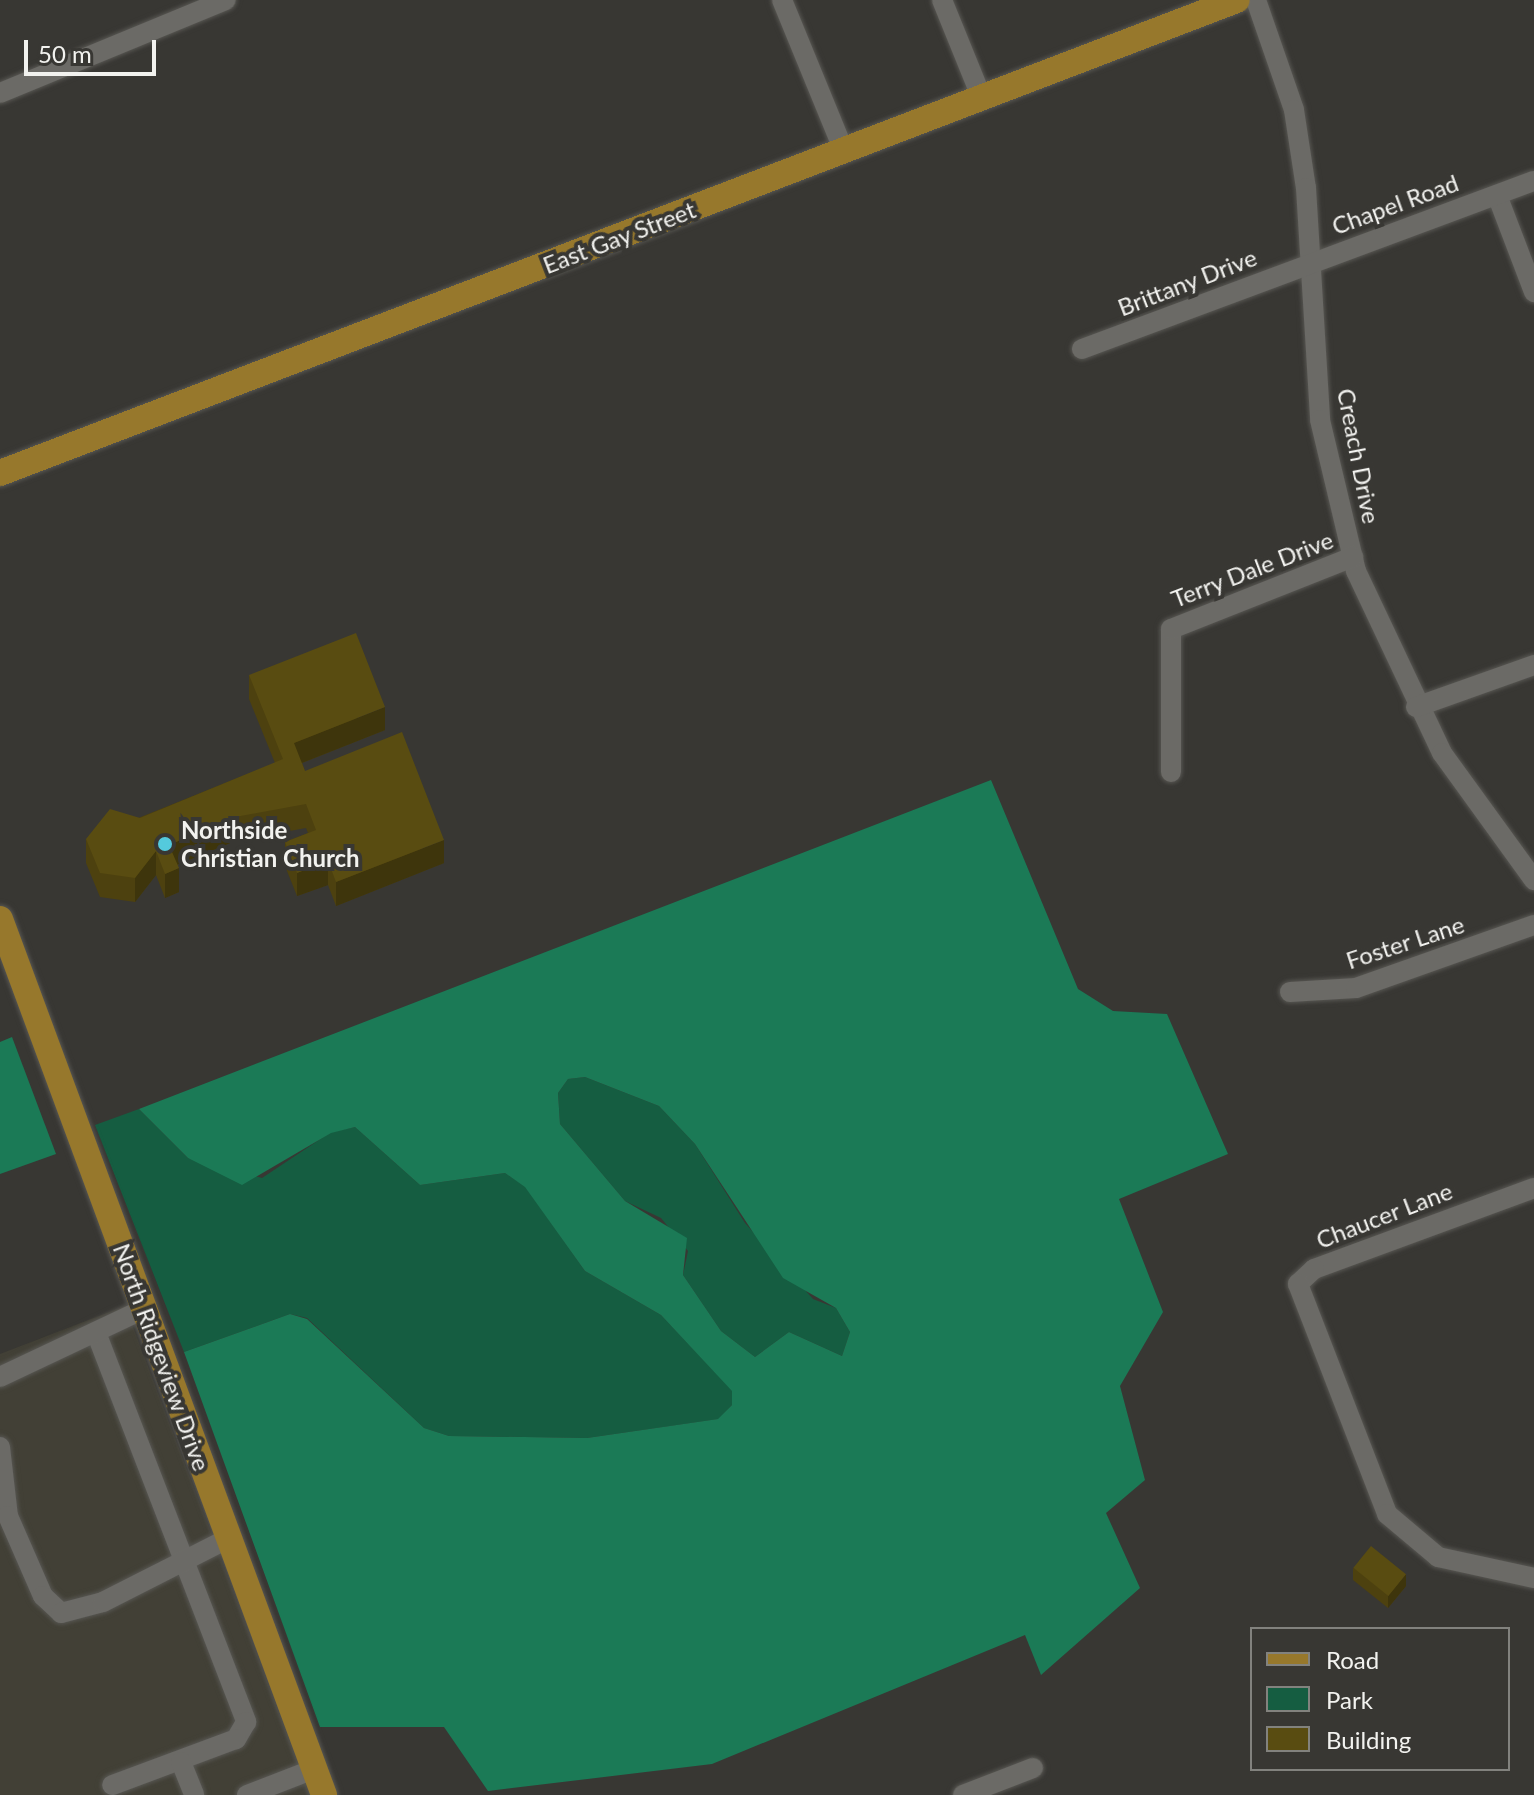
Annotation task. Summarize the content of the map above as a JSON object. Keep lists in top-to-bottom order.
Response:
{
  "streets": {
    "main road": ["East Gay Street", "North Ridgeview Drive"],
    "street": [
      "Chapel Road",
      "Brittany Drive",
      "Creach Drive",
      "Terry Dale Drive",
      "Foster Lane",
      "Chaucer Lane"
    ]
  },
  "crossings": [
    ["Chapel Road", "Brittany Drive"],
    ["Chapel Road", "Creach Drive"],
    ["Brittany Drive", "Creach Drive"],
    ["Creach Drive", "Terry Dale Drive"]
  ],
  "places": ["Northside Christian Church"],
  "legend": ["Road", "Park", "Building"],
  "scale_bar": "50 m"
}
